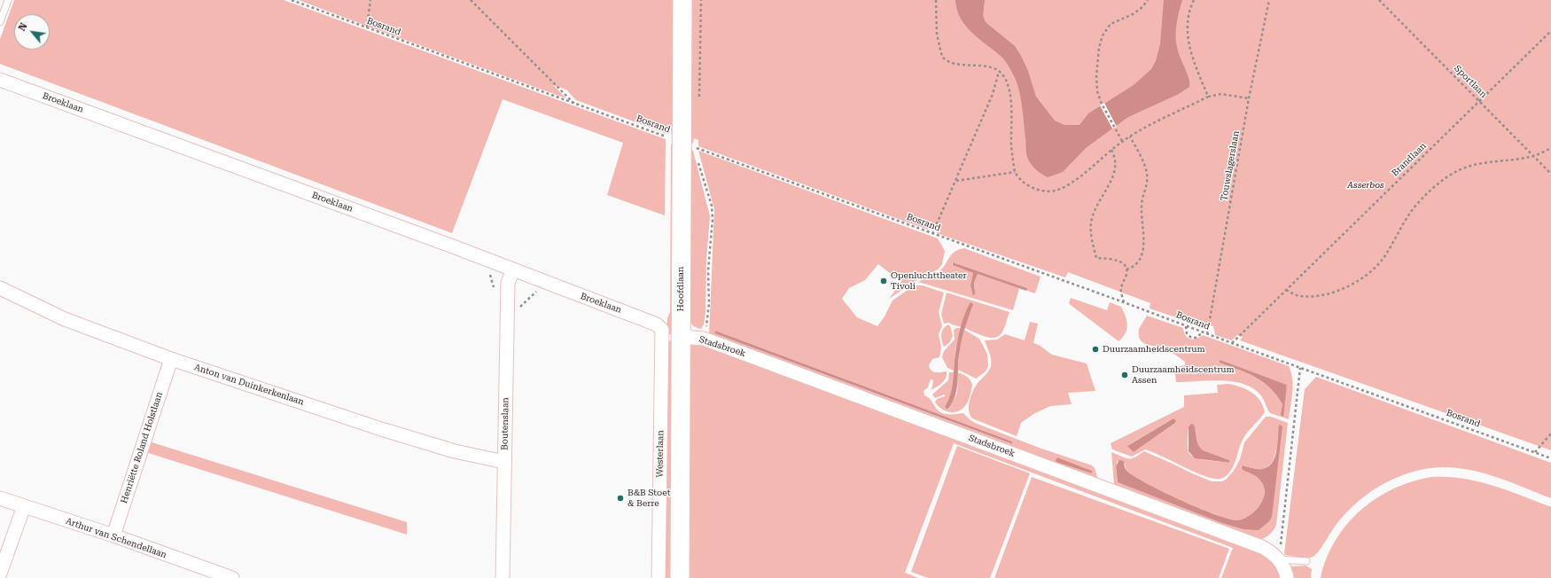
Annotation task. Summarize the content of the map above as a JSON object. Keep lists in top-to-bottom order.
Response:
{
  "streets": {
    "street": [
      "Broeklaan",
      "Hoofdlaan",
      "Stadsbroek",
      "Anton van Duinkerkenlaan",
      "Boutenslaan",
      "Henriëtte Roland Holstlaan",
      "Westerlaan",
      "Arthur van Schendellaan"
    ],
    "path": [
      "Bosrand",
      "Sportlaan",
      "Brandlaan",
      "Touwslagerslaan"
    ]
  },
  "crossings": [
    ["Bosrand", "Brandlaan"],
    ["Bosrand", "Touwslagerslaan"],
    ["Bosrand", "Hoofdlaan"],
    ["Sportlaan", "Brandlaan"],
    ["Broeklaan", "Boutenslaan"],
    ["Broeklaan", "Westerlaan"],
    ["Hoofdlaan", "Stadsbroek"],
    ["Anton van Duinkerkenlaan", "Boutenslaan"],
    ["Anton van Duinkerkenlaan", "Henriëtte Roland Holstlaan"],
    ["Henriëtte Roland Holstlaan", "Arthur van Schendellaan"]
  ],
  "parks": ["Asserbos"],
  "places": [
    "Openluchttheater Tivoli",
    "Duurzaamheidscentrum",
    "Duurzaamheidscentrum Assen",
    "B&B Stoet & Berre"
  ],
  "north": "top left"
}
